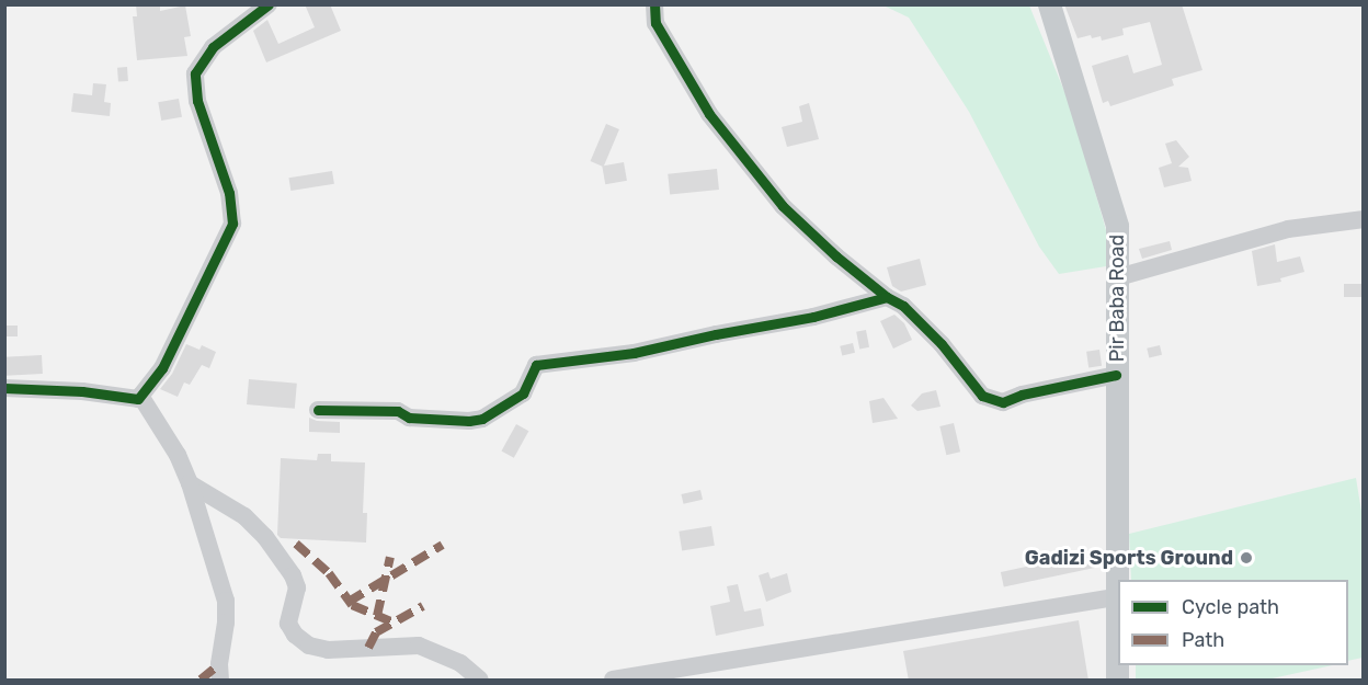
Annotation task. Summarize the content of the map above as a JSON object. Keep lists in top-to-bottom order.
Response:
{
  "streets": {
    "main road": ["Pir Baba Road"]
  },
  "places": ["Gadizi Sports Ground"],
  "legend": ["Cycle path", "Path"]
}
